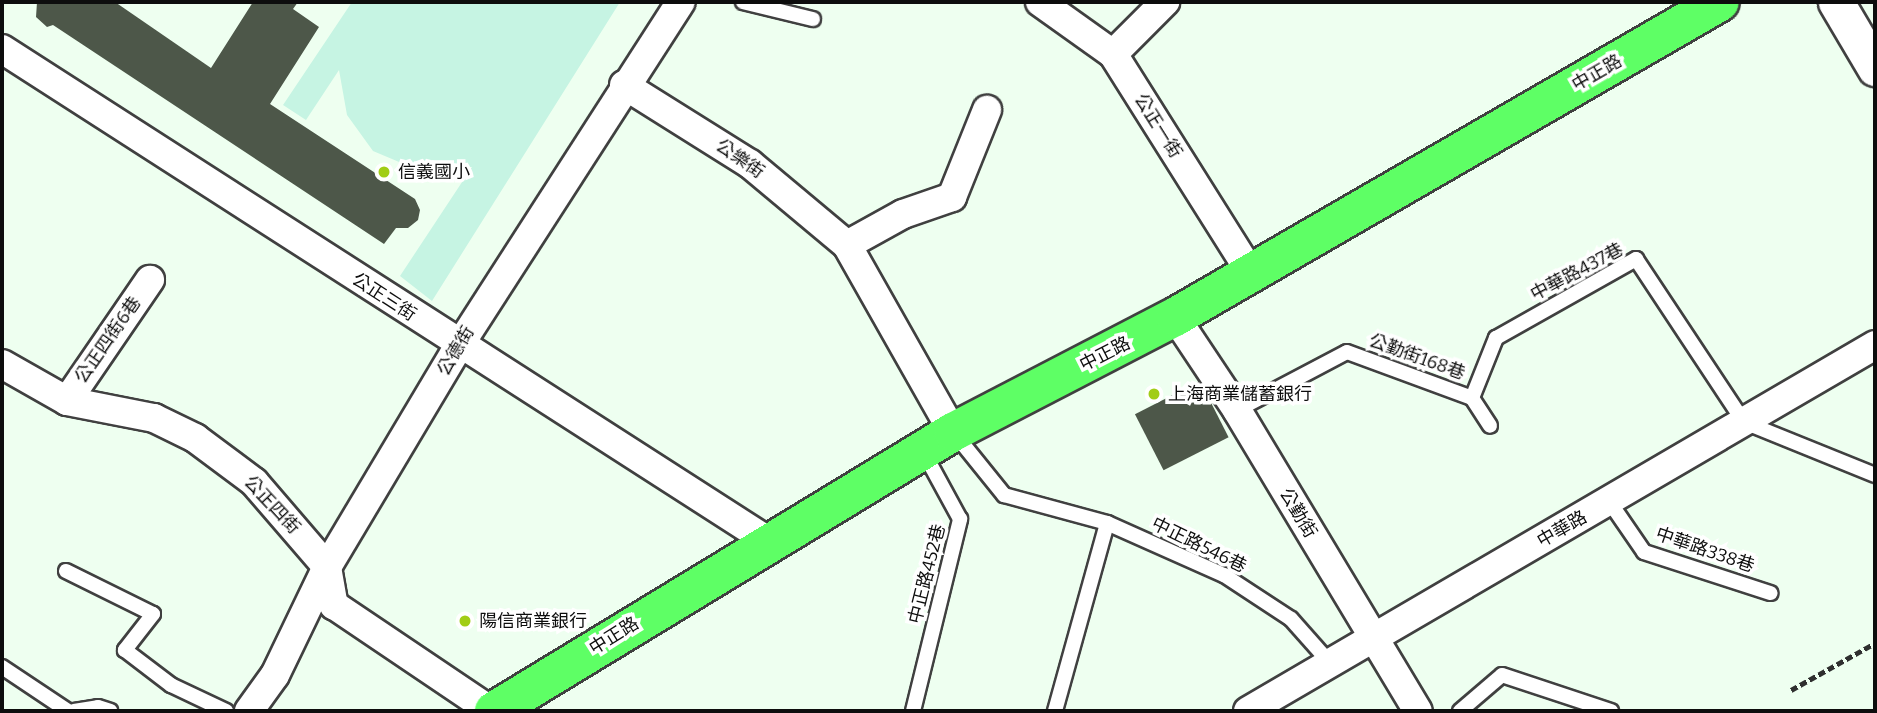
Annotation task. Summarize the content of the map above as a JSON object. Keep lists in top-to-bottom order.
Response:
{
  "streets": {
    "main road": ["中正路"],
    "street": [
      "公正一街",
      "公樂街",
      "公正三街",
      "公正四街6巷",
      "公德街",
      "公正四街",
      "公勤街",
      "中華路"
    ],
    "lane": [
      "中華路437巷",
      "公勤街168巷",
      "中正路546巷",
      "中華路338巷",
      "中正路452巷"
    ]
  },
  "crossings": [
    ["中正路", "公正一街"],
    ["中正路", "公樂街"],
    ["中正路", "公正三街"],
    ["中正路", "公勤街"],
    ["中正路", "中正路546巷"],
    ["中正路", "中正路452巷"],
    ["公樂街", "公德街"],
    ["公樂街", "中正路546巷"],
    ["公樂街", "中正路452巷"],
    ["中華路437巷", "公勤街168巷"],
    ["中華路437巷", "中華路"],
    ["公正三街", "公德街"],
    ["公正四街6巷", "公正四街"],
    ["公德街", "公正四街"],
    ["公勤街168巷", "公勤街"],
    ["公勤街", "中華路"],
    ["中華路", "中正路546巷"],
    ["中華路", "中華路338巷"],
    ["中正路546巷", "中正路452巷"]
  ],
  "places": ["信義國小", "上海商業儲蓄銀行", "陽信商業銀行"]
}
